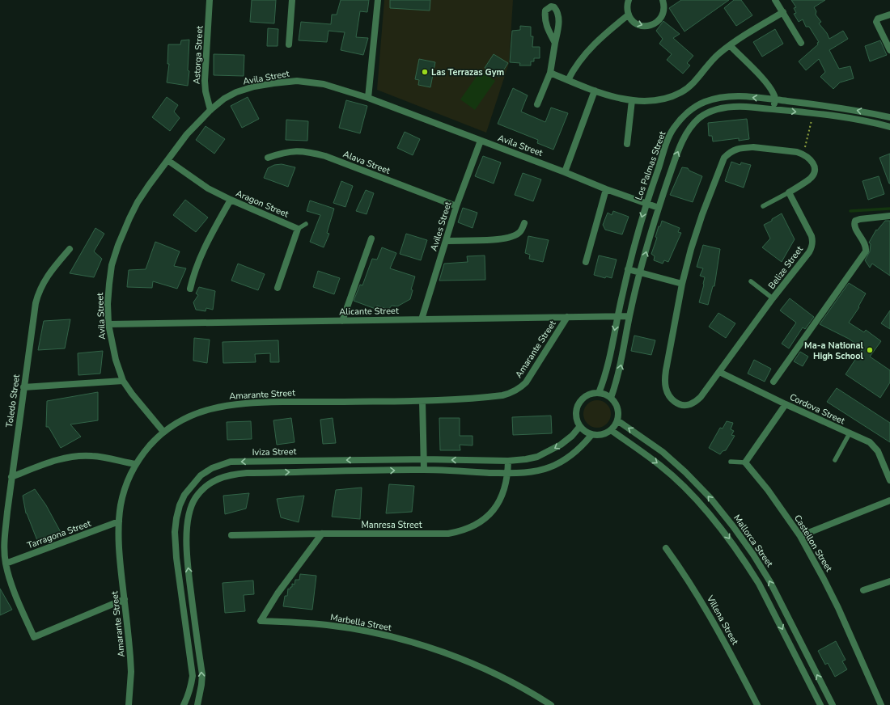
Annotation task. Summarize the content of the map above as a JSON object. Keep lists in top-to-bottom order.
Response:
{
  "streets": {
    "street": [
      "Astorga Street",
      "Avila Street",
      "Alava Street",
      "Los Palmas Street",
      "Aragon Street",
      "Aviles Street",
      "Belize Street",
      "Alicante Street",
      "Amarante Street",
      "Toledo Street",
      "Cordova Street",
      "Iviza Street",
      "Manresa Street",
      "Tarragona Street",
      "Mallorca Street",
      "Castellon Street",
      "Villena Street",
      "Marbella Street"
    ]
  },
  "crossings": [
    ["Astorga Street", "Avila Street"],
    ["Avila Street", "Los Palmas Street"],
    ["Avila Street", "Aragon Street"],
    ["Avila Street", "Aviles Street"],
    ["Avila Street", "Alicante Street"],
    ["Avila Street", "Amarante Street"],
    ["Alava Street", "Aviles Street"],
    ["Los Palmas Street", "Alicante Street"],
    ["Los Palmas Street", "Iviza Street"],
    ["Los Palmas Street", "Mallorca Street"],
    ["Aviles Street", "Alicante Street"],
    ["Belize Street", "Cordova Street"],
    ["Alicante Street", "Amarante Street"],
    ["Amarante Street", "Toledo Street"],
    ["Amarante Street", "Tarragona Street"],
    ["Toledo Street", "Tarragona Street"],
    ["Iviza Street", "Manresa Street"],
    ["Iviza Street", "Mallorca Street"],
    ["Manresa Street", "Marbella Street"]
  ],
  "places": ["Las Terrazas Gym", "Ma-a National High School"]
}
